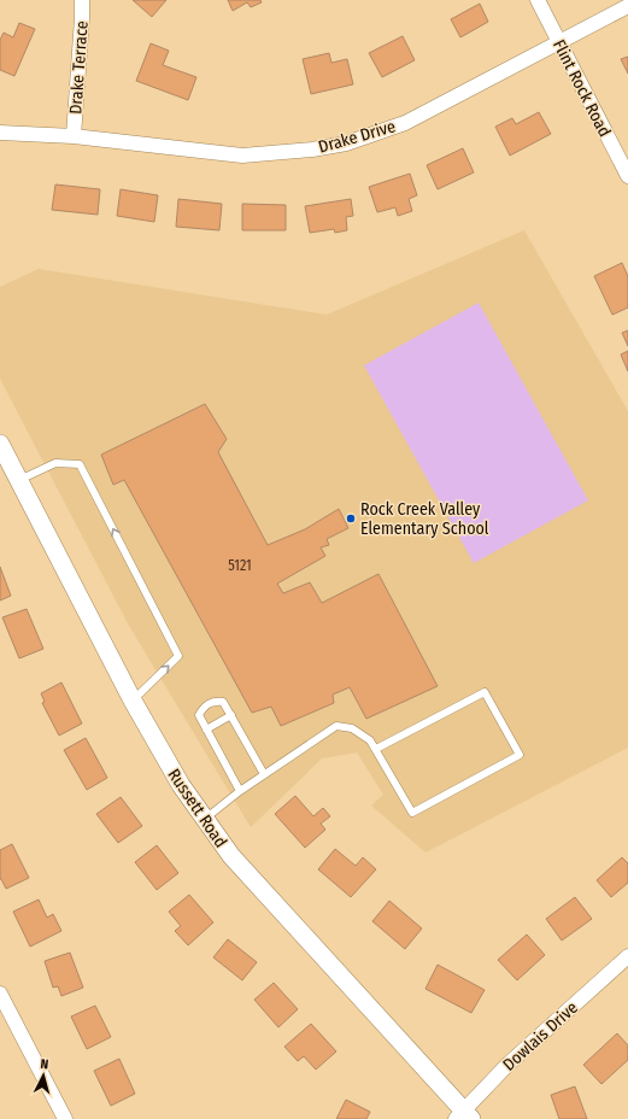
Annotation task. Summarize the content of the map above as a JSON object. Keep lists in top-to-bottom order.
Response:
{
  "streets": {
    "street": [
      "Drake Terrace",
      "Flint Rock Road",
      "Drake Drive",
      "Russett Road",
      "Dowlais Drive"
    ]
  },
  "crossings": [
    ["Drake Terrace", "Drake Drive"],
    ["Flint Rock Road", "Drake Drive"],
    ["Russett Road", "Dowlais Drive"]
  ],
  "places": ["Rock Creek Valley Elementary School"],
  "house_numbers": ["5121"],
  "north": "top"
}
